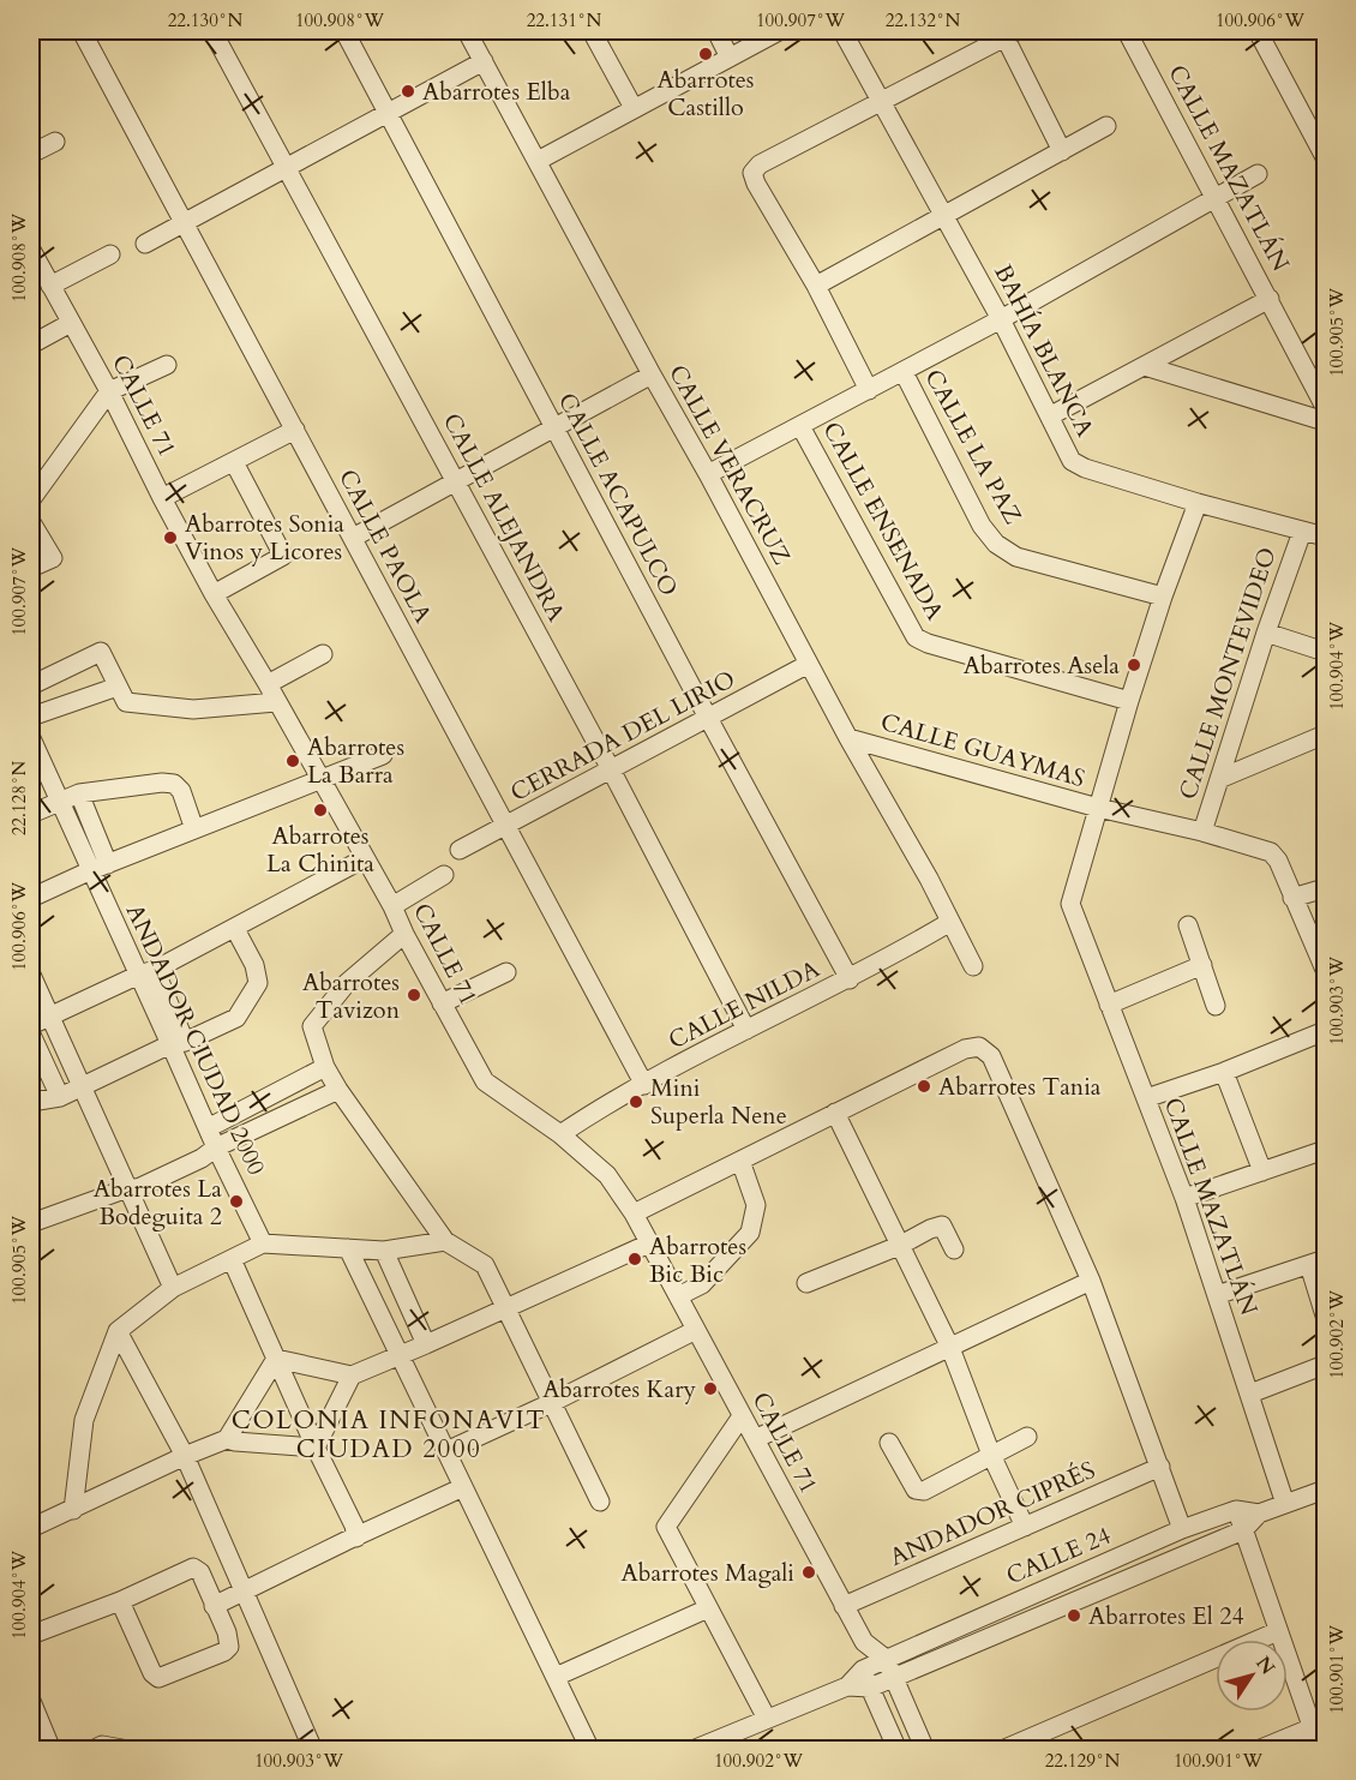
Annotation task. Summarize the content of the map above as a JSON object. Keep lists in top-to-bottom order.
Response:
{
  "streets": {
    "street": [
      "CALLE MAZATLÁN",
      "BAHÍA BLANCA",
      "CALLE 71",
      "CALLE LA PAZ",
      "CALLE VERACRUZ",
      "CALLE ACAPULCO",
      "CALLE ALEJANDRA",
      "CALLE ENSENADA",
      "CALLE PAOLA",
      "CALLE MONTEVIDEO",
      "CERRADA DEL LIRIO",
      "CALLE GUAYMAS",
      "CALLE NILDA",
      "ANDADOR CIUDAD 2000",
      "ANDADOR CIPRÉS",
      "CALLE 24"
    ]
  },
  "crossings": [
    ["CALLE MAZATLÁN", "BAHÍA BLANCA"],
    ["CALLE MAZATLÁN", "CALLE LA PAZ"],
    ["CALLE MAZATLÁN", "CALLE ENSENADA"],
    ["CALLE MAZATLÁN", "CALLE GUAYMAS"],
    ["CALLE MAZATLÁN", "CALLE 24"],
    ["BAHÍA BLANCA", "CALLE MONTEVIDEO"],
    ["CALLE 71", "CALLE NILDA"],
    ["CALLE 71", "ANDADOR CIPRÉS"],
    ["CALLE 71", "CALLE 24"],
    ["CALLE VERACRUZ", "CERRADA DEL LIRIO"],
    ["CALLE VERACRUZ", "CALLE GUAYMAS"],
    ["CALLE VERACRUZ", "CALLE NILDA"],
    ["CALLE ACAPULCO", "CERRADA DEL LIRIO"],
    ["CALLE ACAPULCO", "CALLE NILDA"],
    ["CALLE ALEJANDRA", "CERRADA DEL LIRIO"],
    ["CALLE ALEJANDRA", "CALLE NILDA"],
    ["CALLE PAOLA", "CERRADA DEL LIRIO"],
    ["CALLE PAOLA", "CALLE NILDA"],
    ["CALLE MONTEVIDEO", "CALLE GUAYMAS"]
  ],
  "districts": ["COLONIA INFONAVIT CIUDAD 2000"],
  "places": [
    "Abarrotes Castillo",
    "Abarrotes Elba",
    "Abarrotes Sonia Vinos y Licores",
    "Abarrotes Asela",
    "Abarrotes La Barra",
    "Abarrotes La Chinita",
    "Abarrotes Tavizon",
    "Abarrotes Tania",
    "Mini Superla Nene",
    "Abarrotes La Bodeguita 2",
    "Abarrotes Bic Bic",
    "Abarrotes Kary",
    "Abarrotes Magali",
    "Abarrotes El 24"
  ],
  "north": "top right",
  "coordinates": [
    "22.130°N",
    "100.908°W",
    "22.131°N",
    "100.907°W",
    "22.132°N",
    "100.906°W",
    "100.905°W",
    "100.904°W",
    "22.128°N",
    "100.903°W",
    "100.902°W",
    "100.901°W",
    "22.129°N"
  ]
}
